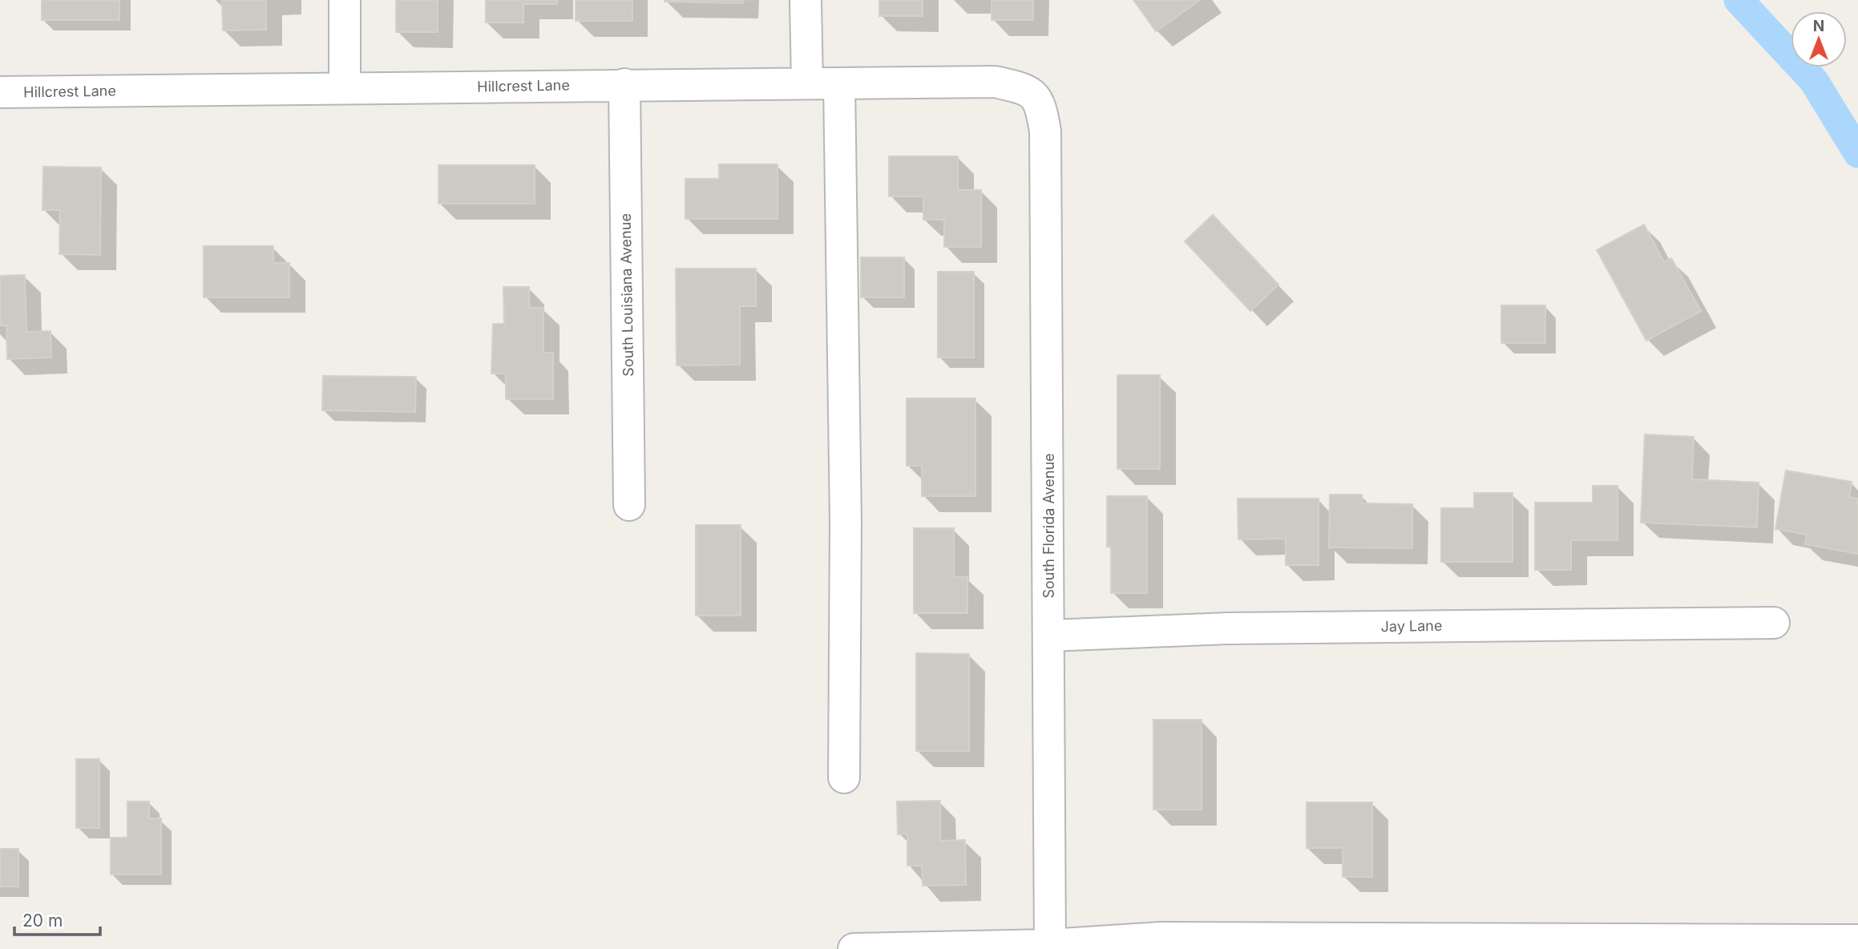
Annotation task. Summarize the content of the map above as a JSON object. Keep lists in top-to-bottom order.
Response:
{
  "streets": {
    "street": [
      "Hillcrest Lane",
      "South Louisiana Avenue",
      "South Florida Avenue",
      "Jay Lane"
    ]
  },
  "crossings": [
    ["Hillcrest Lane", "South Louisiana Avenue"],
    ["Hillcrest Lane", "South Florida Avenue"],
    ["South Florida Avenue", "Jay Lane"]
  ],
  "scale_bar": "20 m",
  "north": "top"
}
